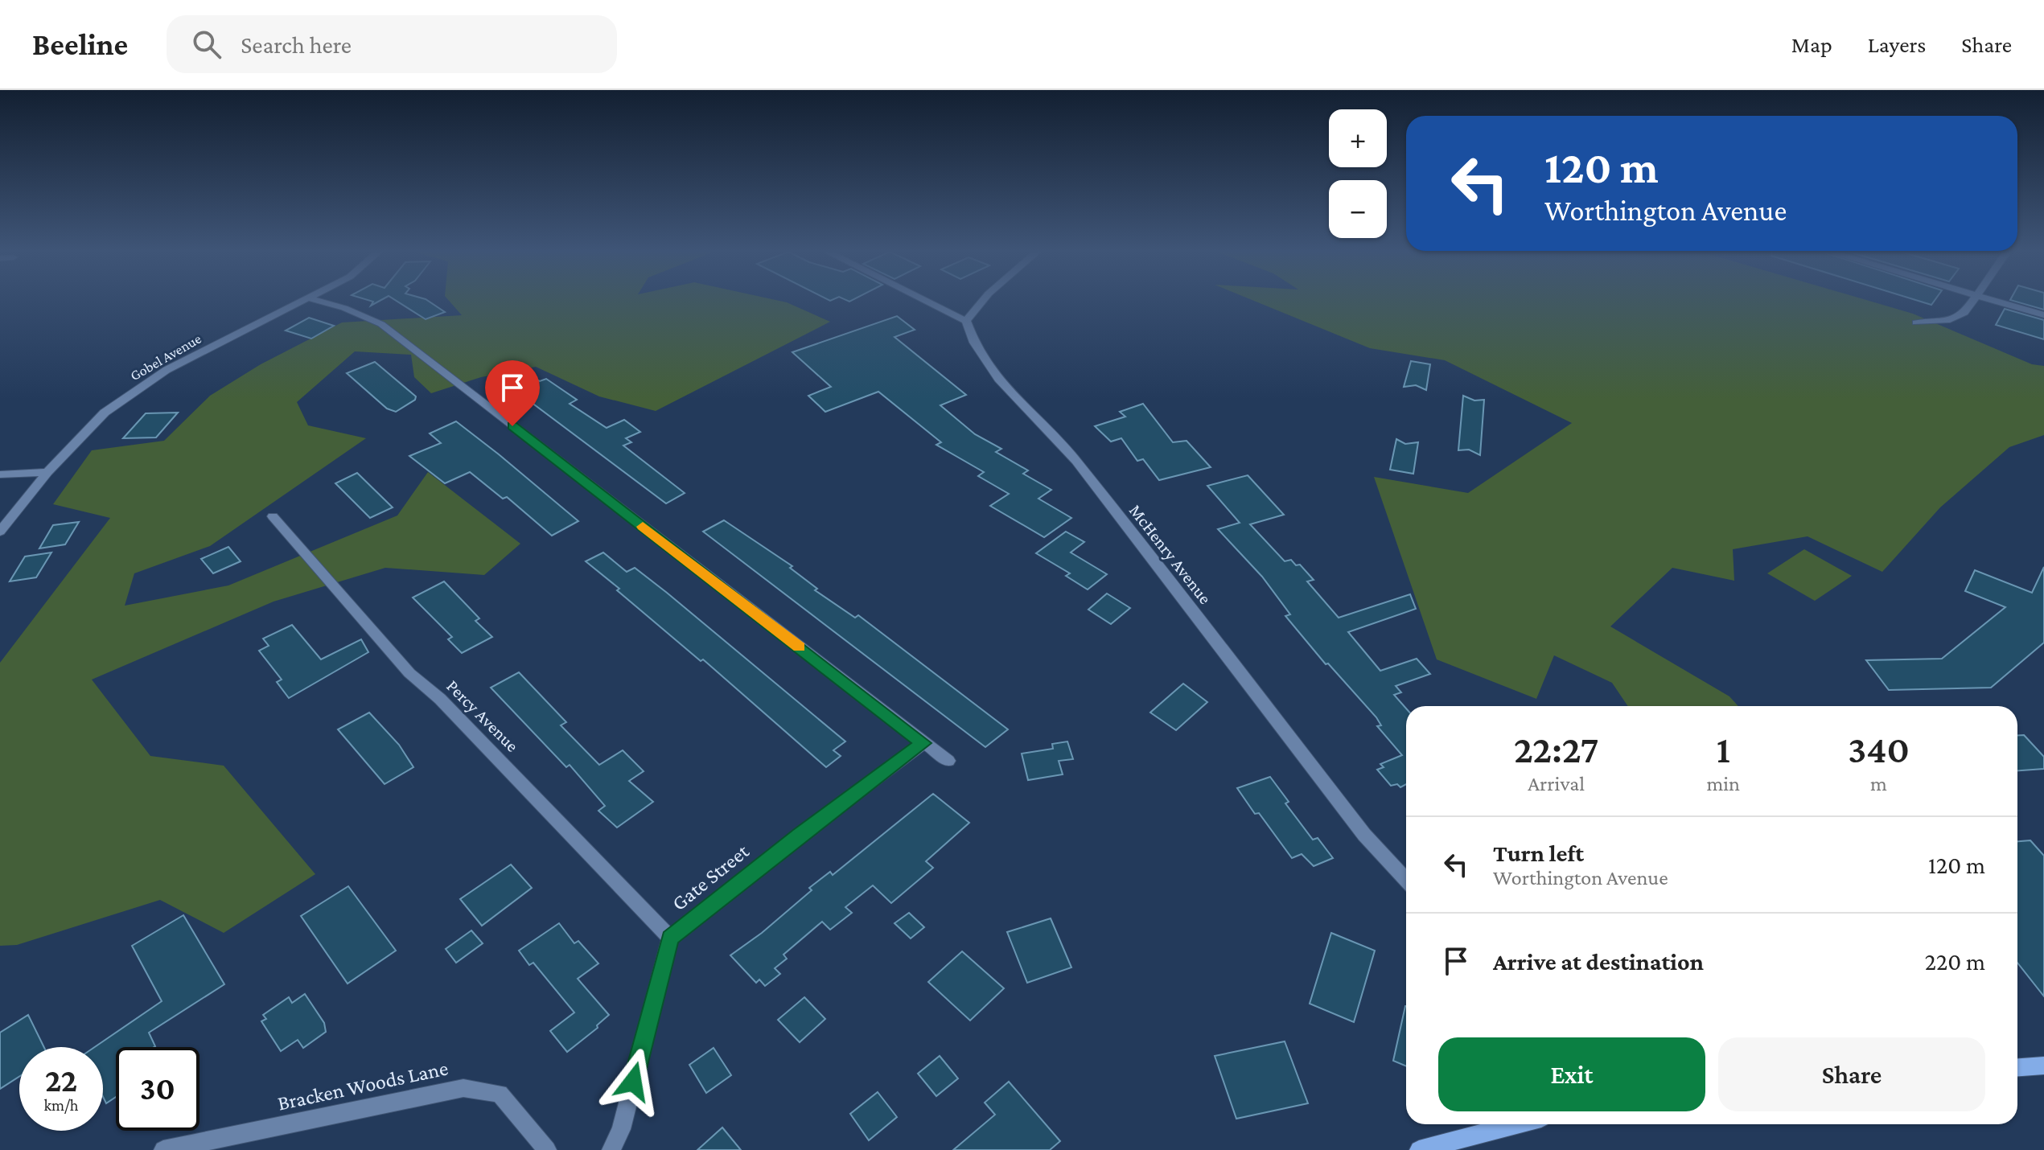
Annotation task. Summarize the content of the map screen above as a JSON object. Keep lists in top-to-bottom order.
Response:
{
  "streets": {
    "street": [
      "Gobel Avenue",
      "McHenry Avenue",
      "Percy Avenue",
      "Gate Street",
      "Bracken Woods Lane"
    ]
  },
  "crossings": [
    ["Percy Avenue", "Gate Street"]
  ],
  "page": {
    "header": "Beeline",
    "search": "Search here",
    "nav": ["Map", "Layers", "Share"],
    "map_buttons": ["+", "−"],
    "turn": ["120 m", "Worthington Avenue"],
    "eta": [
      "22:27",
      "Arrival",
      "1",
      "min",
      "340",
      "m"
    ],
    "list": [
      {
        "name": "Turn left",
        "note": "Worthington Avenue",
        "value": "120 m"
      },
      {
        "name": "Arrive at destination",
        "value": "220 m"
      }
    ],
    "buttons": ["Exit", "Share"],
    "speed": "22 km/h",
    "limit": "30"
  }
}
